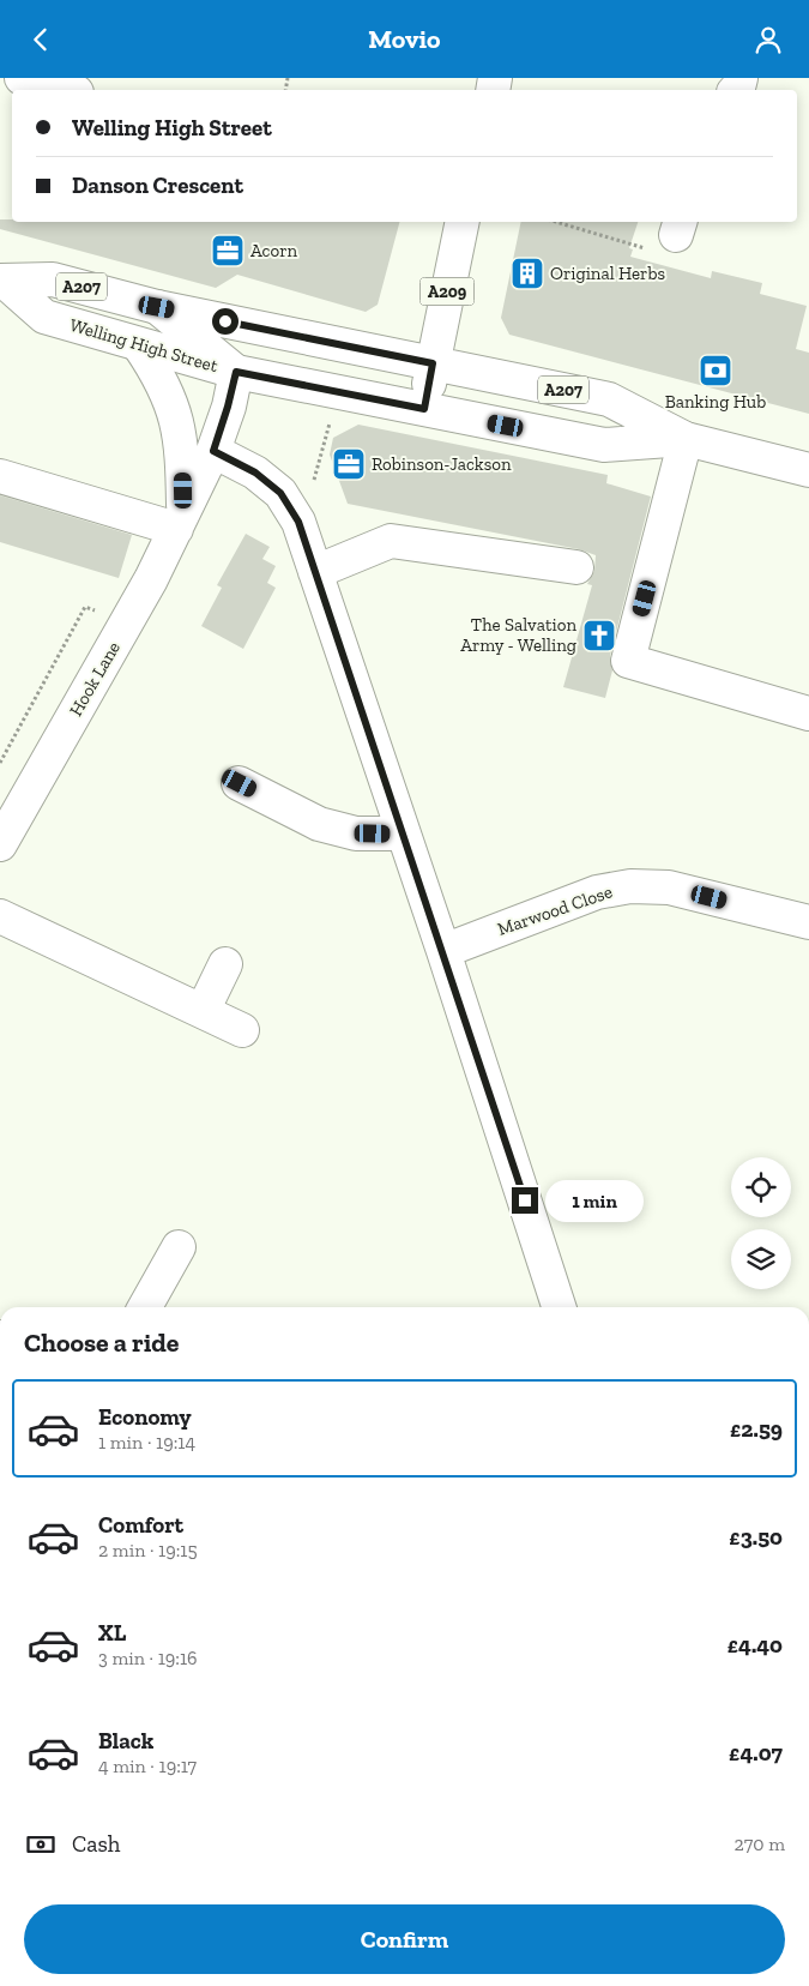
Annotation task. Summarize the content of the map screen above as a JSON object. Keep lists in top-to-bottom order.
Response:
{
  "streets": {
    "street": [
      "A207",
      "A209",
      "Welling High Street",
      "Hook Lane",
      "Marwood Close"
    ]
  },
  "crossings": [
    ["A207", "Welling High Street"],
    ["A209", "Welling High Street"],
    ["Welling High Street", "Hook Lane"]
  ],
  "places": {
    "office": ["Acorn", "Robinson-Jackson"],
    "building": ["Original Herbs"],
    "bank": ["Banking Hub"],
    "church": ["The Salvation Army - Welling"]
  },
  "page": {
    "header": "Movio",
    "banner": ["Welling High Street", "Danson Crescent"],
    "bubble": "1 min",
    "heading": "Choose a ride",
    "list": [
      {
        "name": "Economy",
        "note": "1 min · 19:14",
        "value": "£2.59"
      },
      {
        "name": "Comfort",
        "note": "2 min · 19:15",
        "value": "£3.50"
      },
      {
        "name": "XL",
        "note": "3 min · 19:16",
        "value": "£4.40"
      },
      {
        "name": "Black",
        "note": "4 min · 19:17",
        "value": "£4.07"
      }
    ],
    "pay": ["Cash", "270 m"],
    "buttons": "Confirm"
  }
}
